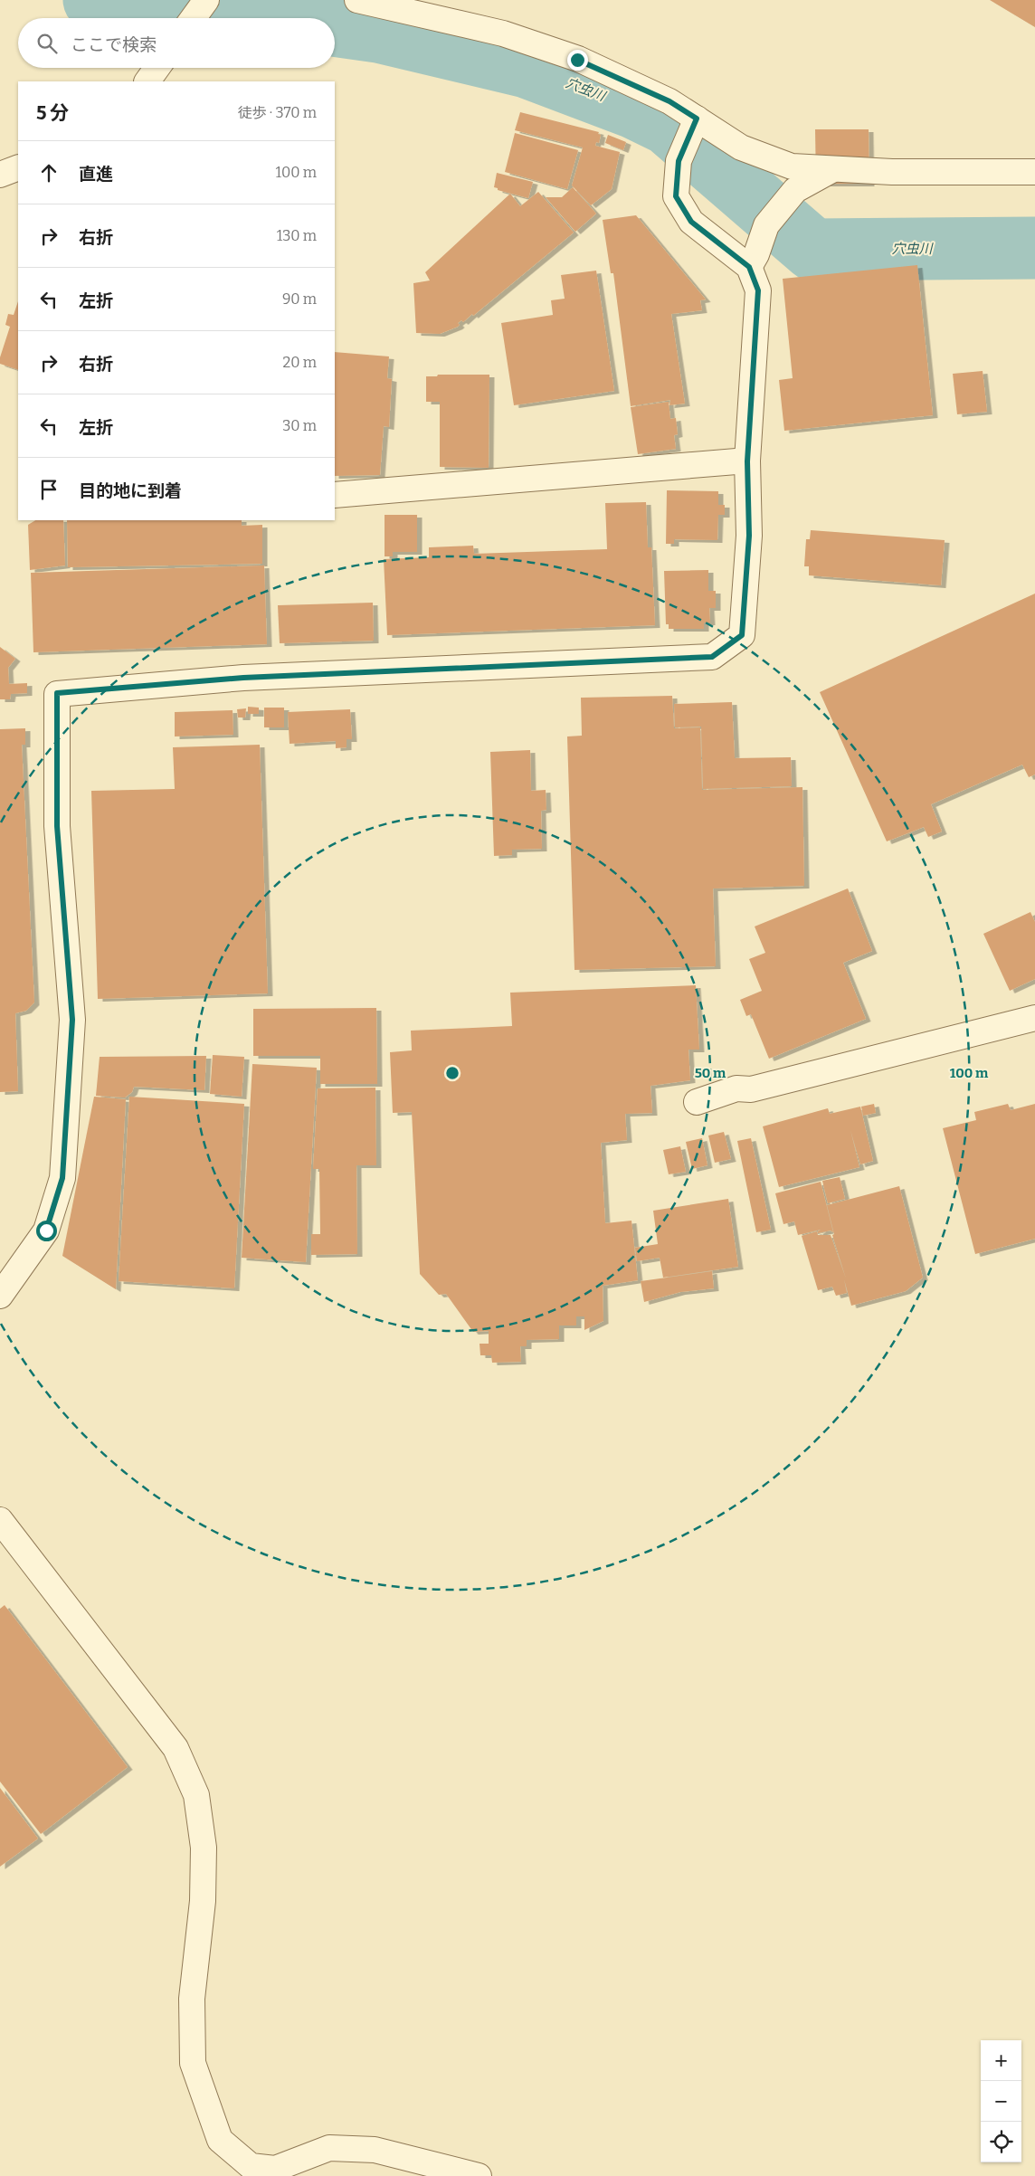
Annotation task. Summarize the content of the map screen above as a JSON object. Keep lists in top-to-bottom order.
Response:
{
  "water": ["穴虫川"],
  "page": {
    "search": "ここで検索",
    "heading": ["5 分", "徒歩 · 370 m"],
    "list": [
      ["直進", "100 m"],
      ["右折", "130 m"],
      ["左折", "90 m"],
      ["右折", "20 m"],
      ["左折", "30 m"],
      "目的地に到着"
    ],
    "map_buttons": ["+", "−"]
  },
  "rings": ["50 m", "100 m"]
}
